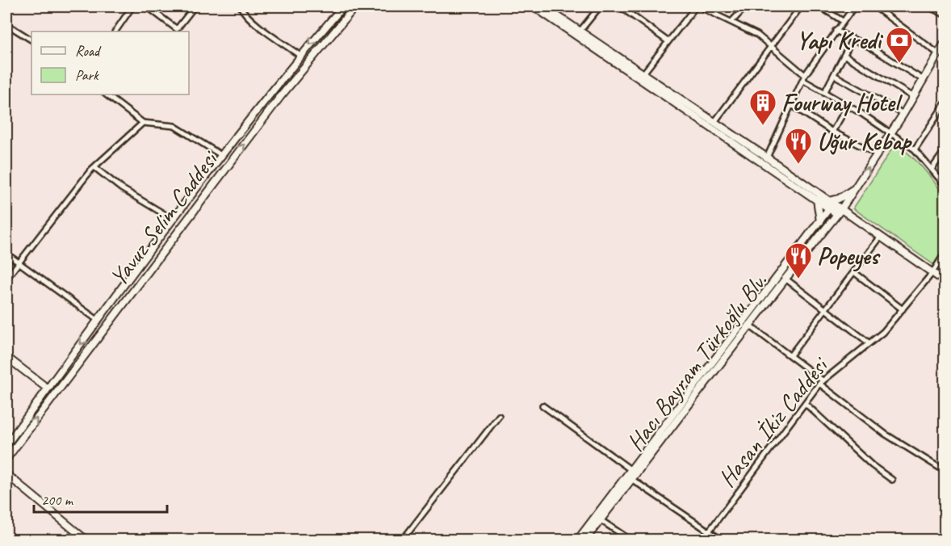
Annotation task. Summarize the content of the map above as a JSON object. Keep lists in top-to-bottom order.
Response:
{
  "streets": {
    "street": ["Yavuz Selim Caddesi", "Hacı Bayram Türkoğlu Blv.", "Hasan İkiz Caddesi"]
  },
  "places": {
    "bank": ["Yapı Kredi"],
    "building": ["Fourway Hotel"],
    "restaurant": ["Uğur Kebap", "Popeyes"]
  },
  "legend": ["Road", "Park"],
  "scale_bar": "200 m"
}
